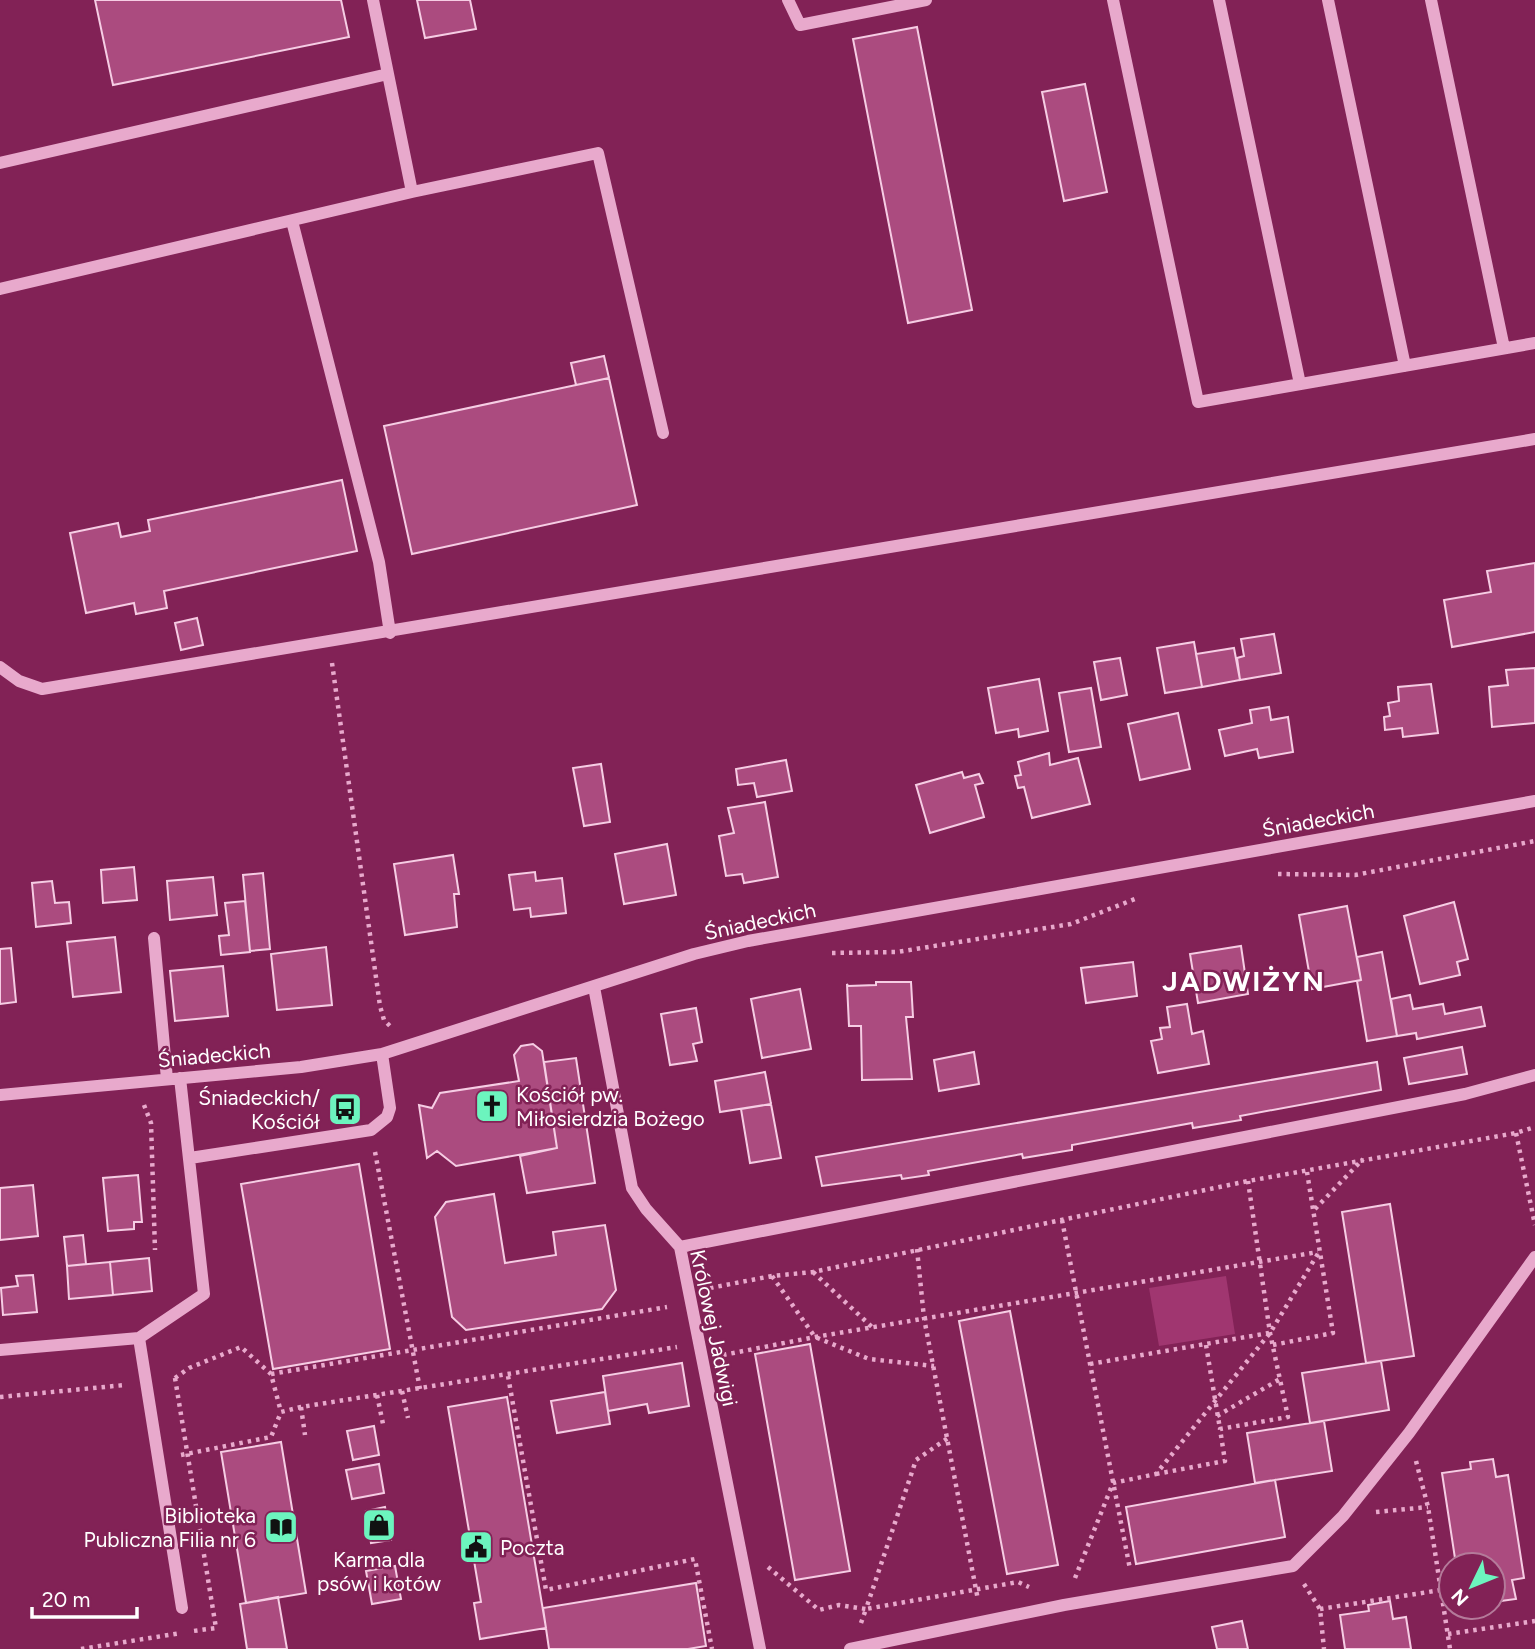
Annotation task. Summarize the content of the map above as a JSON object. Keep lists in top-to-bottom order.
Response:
{
  "streets": {
    "street": ["Śniadeckich", "Królowej Jadwigi"]
  },
  "crossings": [
    ["Śniadeckich", "Królowej Jadwigi"]
  ],
  "districts": ["JADWIŻYN"],
  "places": {
    "church": ["Kościół pw. Miłosierdzia Bożego"],
    "bus stop": ["Śniadeckich/ Kościół"],
    "shop": ["Karma dla psów i kotów"],
    "library": ["Biblioteka Publiczna Filia nr 6"],
    "public building": ["Poczta"]
  },
  "scale_bar": "20 m",
  "north": "bottom left"
}
